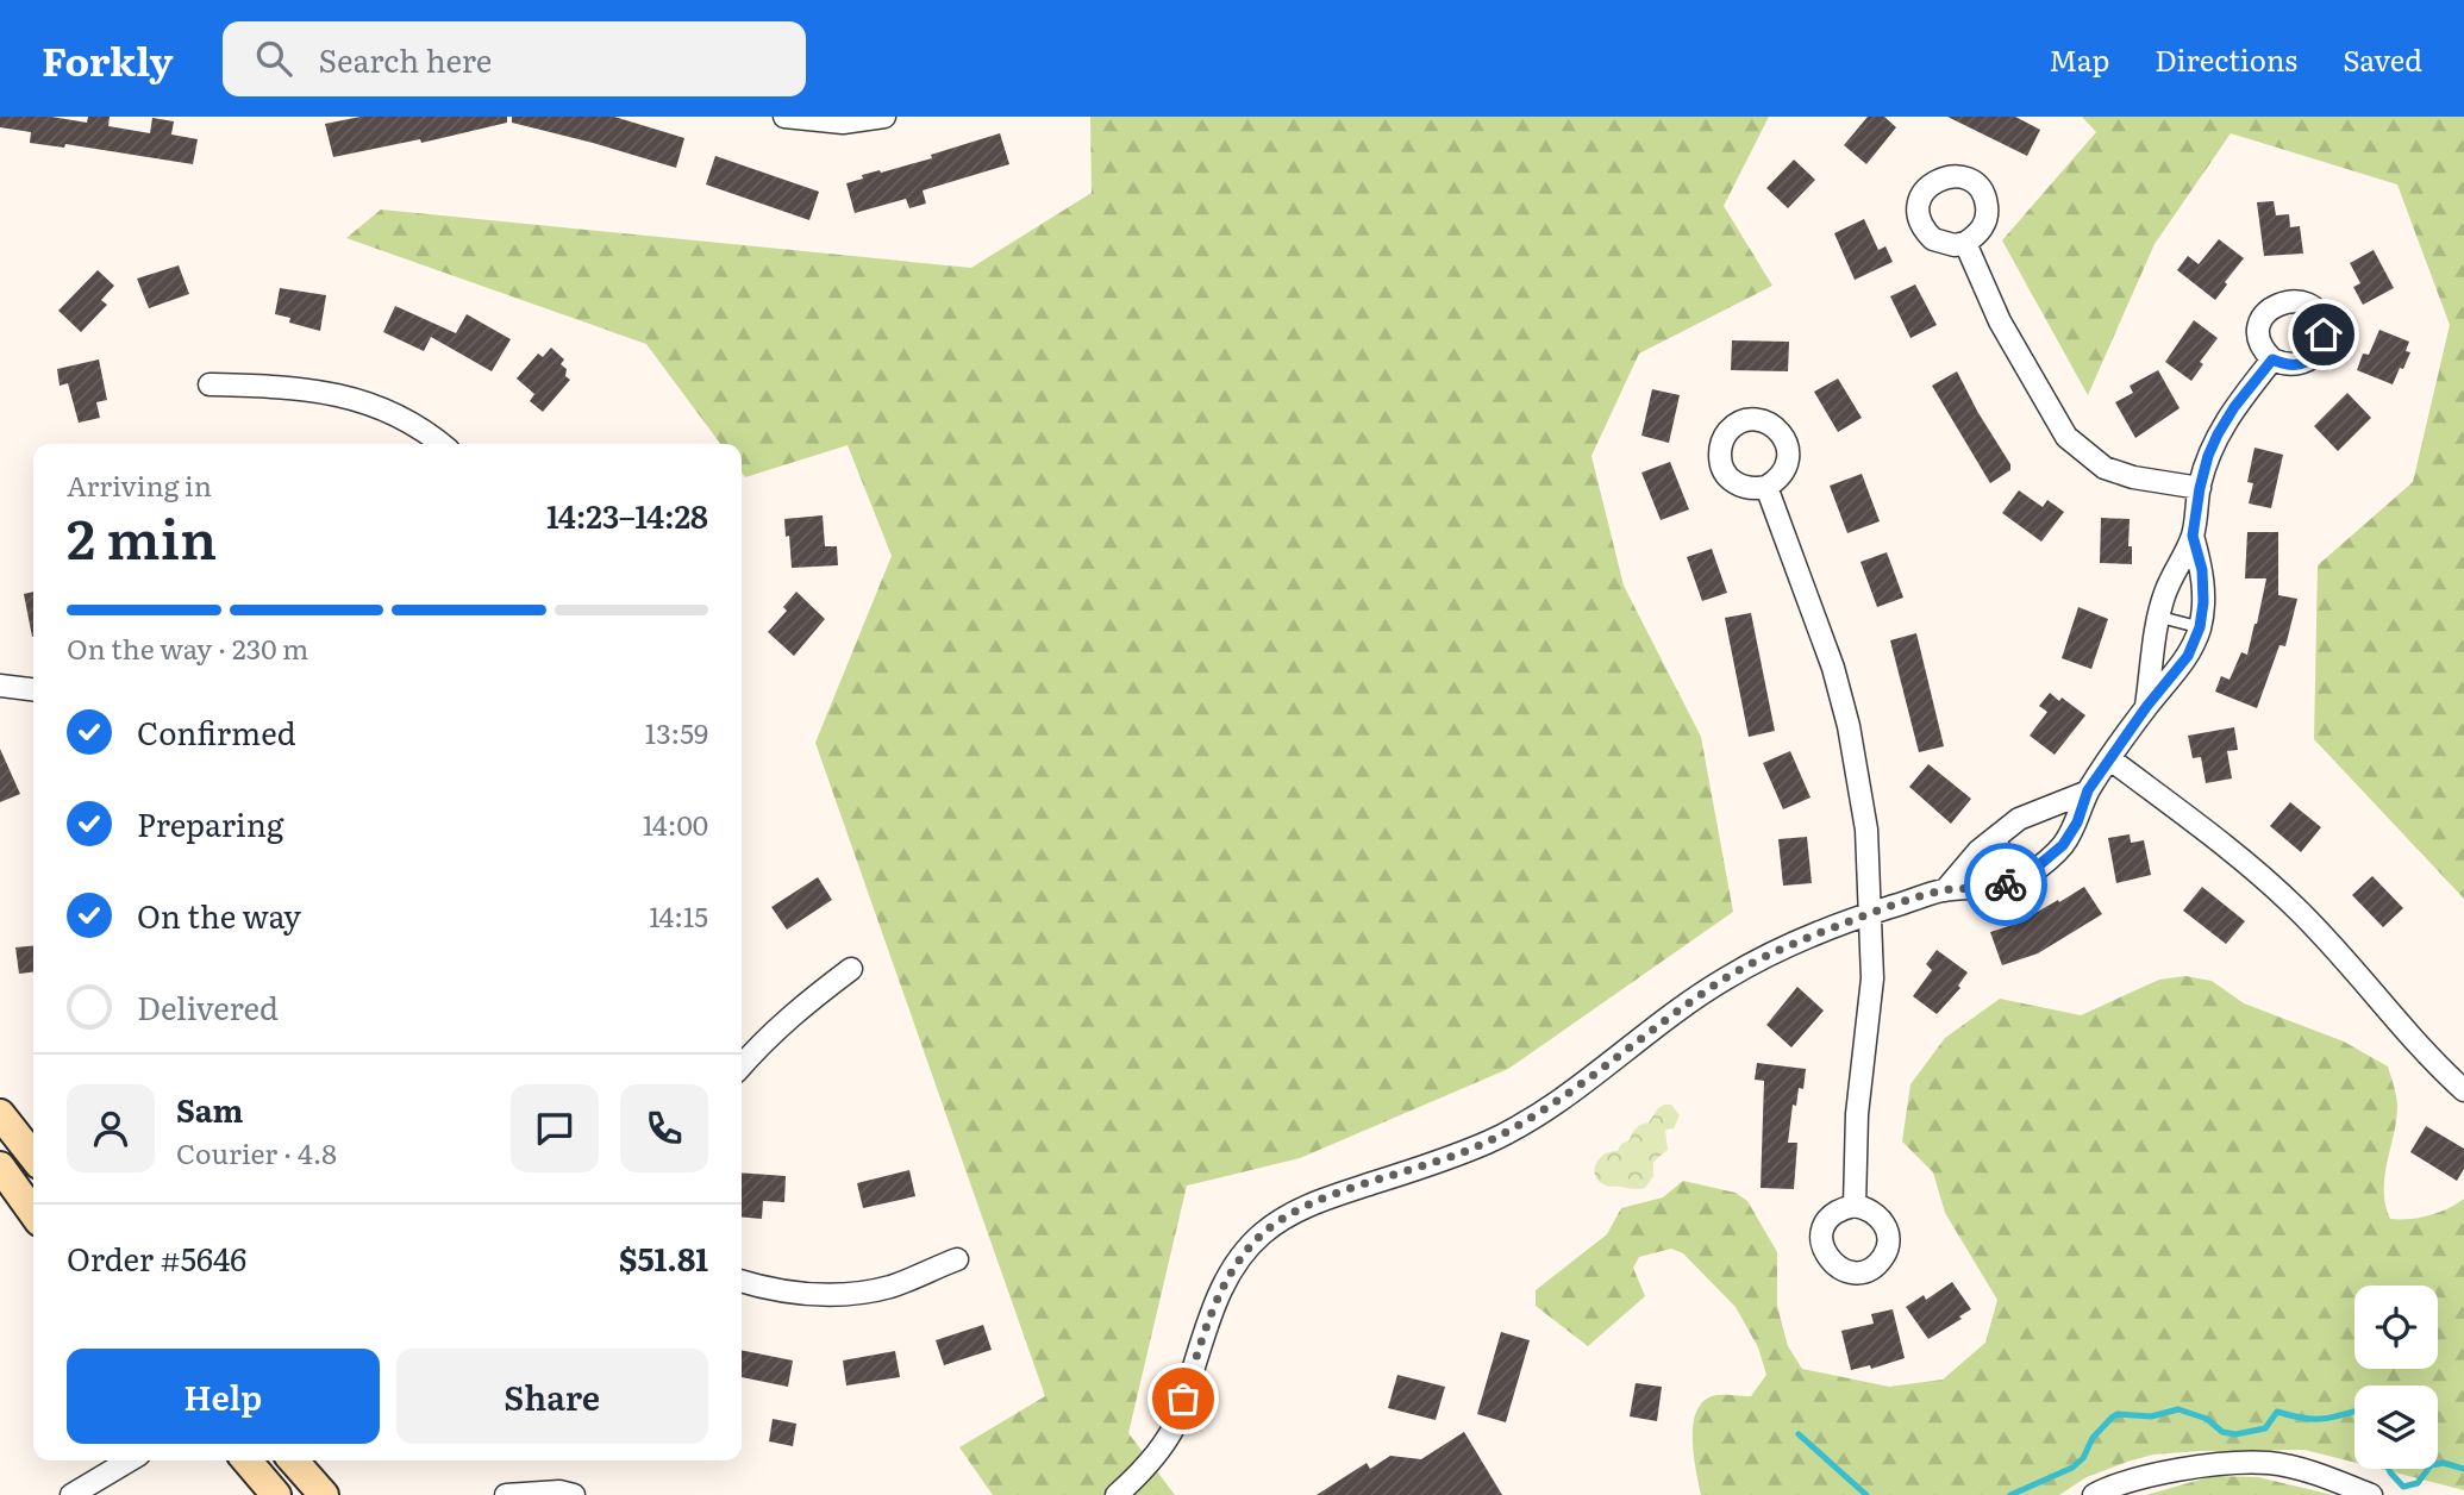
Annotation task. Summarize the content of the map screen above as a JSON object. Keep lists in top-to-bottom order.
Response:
{
  "page": {
    "header": "Forkly",
    "search": "Search here",
    "nav": ["Map", "Directions", "Saved"],
    "heading": ["2 min", "Arriving in", "14:23–14:28"],
    "panel": [
      "Sam",
      "Courier · 4.8",
      "Order #5646",
      "$51.81"
    ],
    "bar": "On the way · 230 m",
    "list": [
      ["Confirmed", "13:59"],
      ["Preparing", "14:00"],
      ["On the way", "14:15"],
      "Delivered"
    ],
    "buttons": ["Help", "Share"]
  }
}
